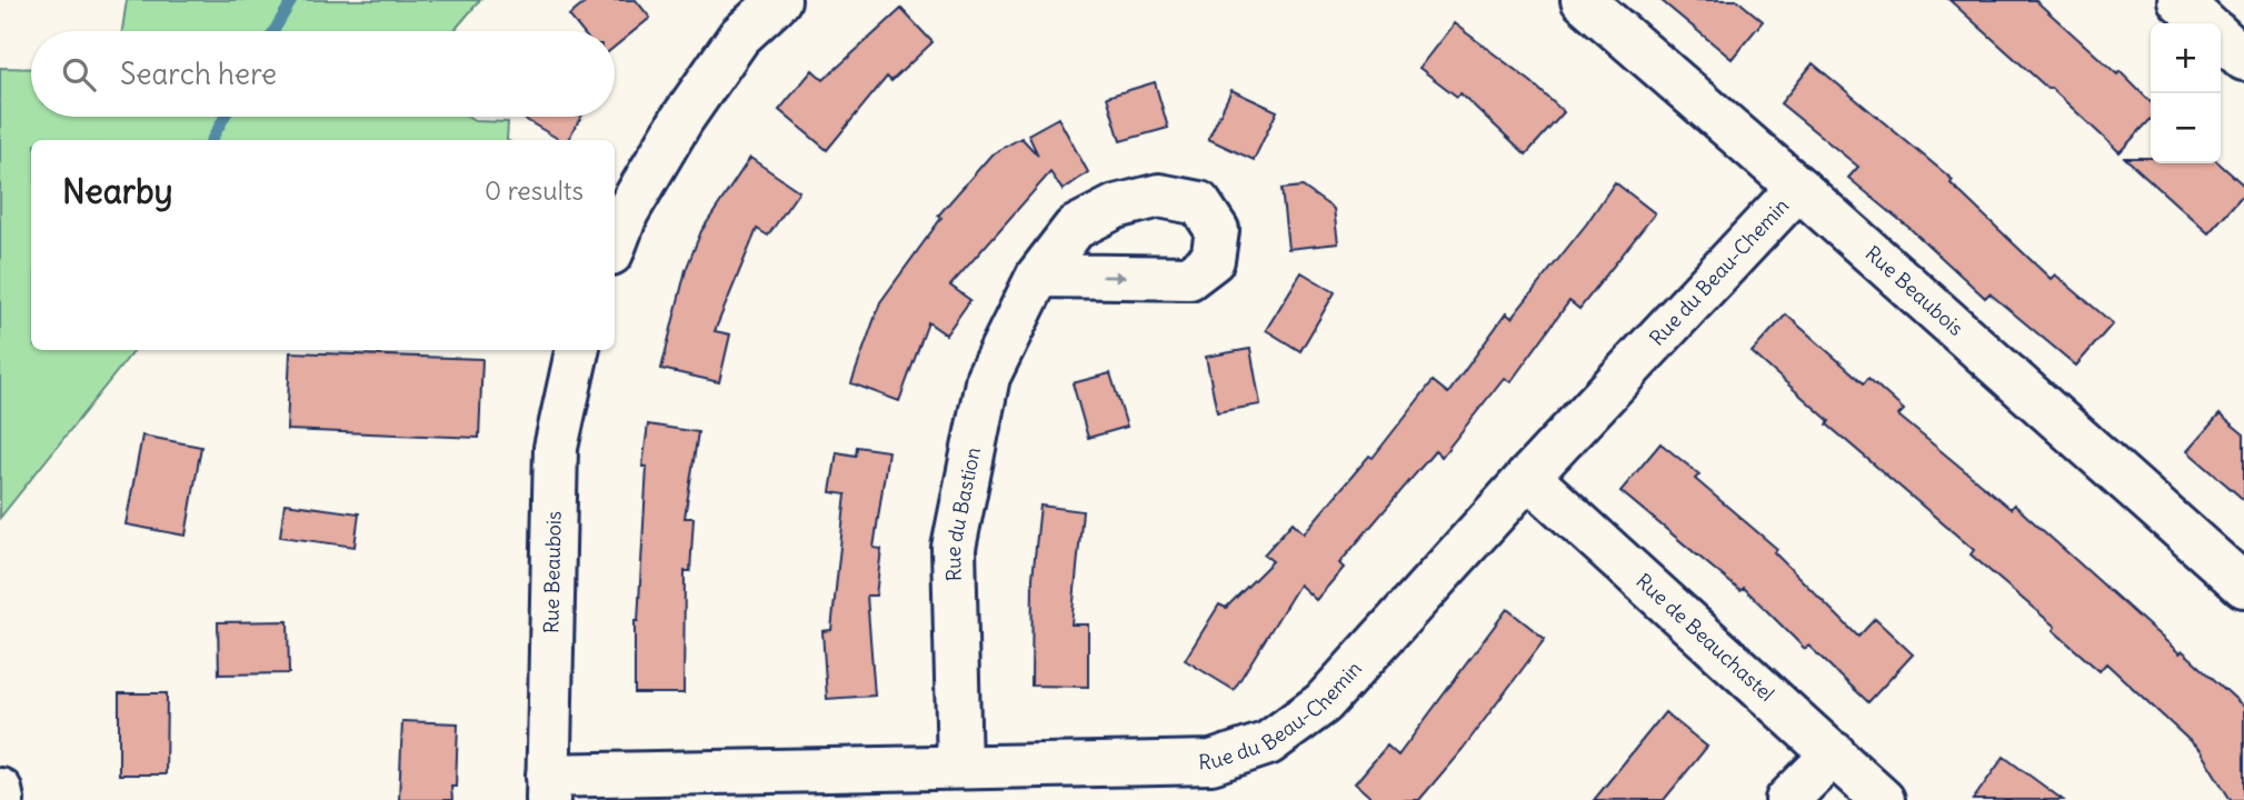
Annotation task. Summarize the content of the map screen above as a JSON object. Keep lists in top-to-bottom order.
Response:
{
  "streets": {
    "street": [
      "Rue du Beau-Chemin",
      "Rue Beaubois",
      "Rue du Bastion",
      "Rue de Beauchastel"
    ]
  },
  "crossings": [
    ["Rue du Beau-Chemin", "Rue Beaubois"],
    ["Rue du Beau-Chemin", "Rue du Bastion"],
    ["Rue du Beau-Chemin", "Rue de Beauchastel"]
  ],
  "page": {
    "map_buttons": ["+", "−"],
    "search": "Search here",
    "heading": ["Nearby", "0 results"]
  }
}
